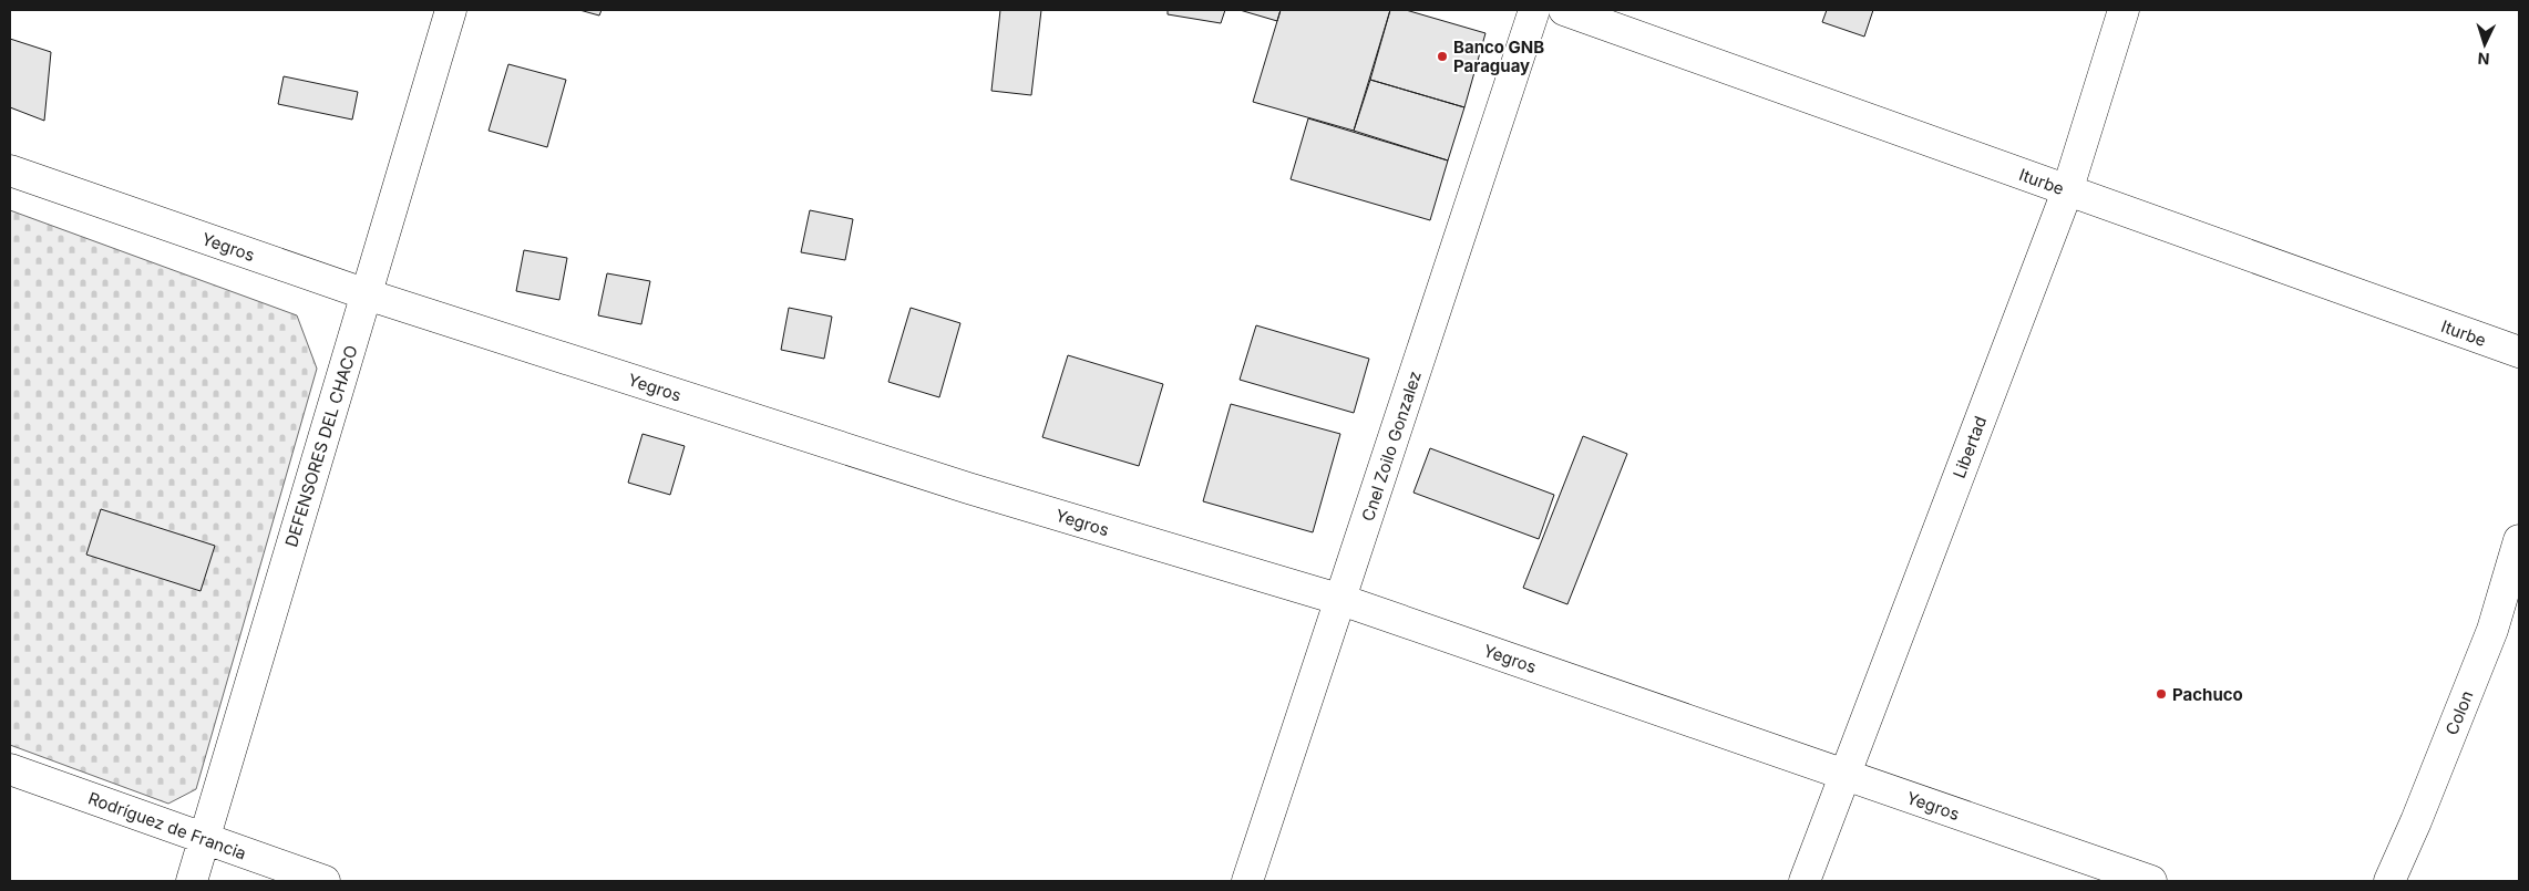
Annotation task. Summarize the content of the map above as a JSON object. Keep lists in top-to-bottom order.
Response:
{
  "streets": {
    "street": [
      "Iturbe",
      "Yegros",
      "DEFENSORES DEL CHACO",
      "Cnel Zoilo Gonzalez",
      "Libertad",
      "Colon",
      "Rodríguez de Francia"
    ]
  },
  "crossings": [
    ["Iturbe", "Libertad"],
    ["Yegros", "DEFENSORES DEL CHACO"],
    ["Yegros", "Cnel Zoilo Gonzalez"],
    ["Yegros", "Libertad"],
    ["DEFENSORES DEL CHACO", "Rodríguez de Francia"]
  ],
  "places": ["Banco GNB Paraguay", "Pachuco"],
  "north": "bottom"
}
